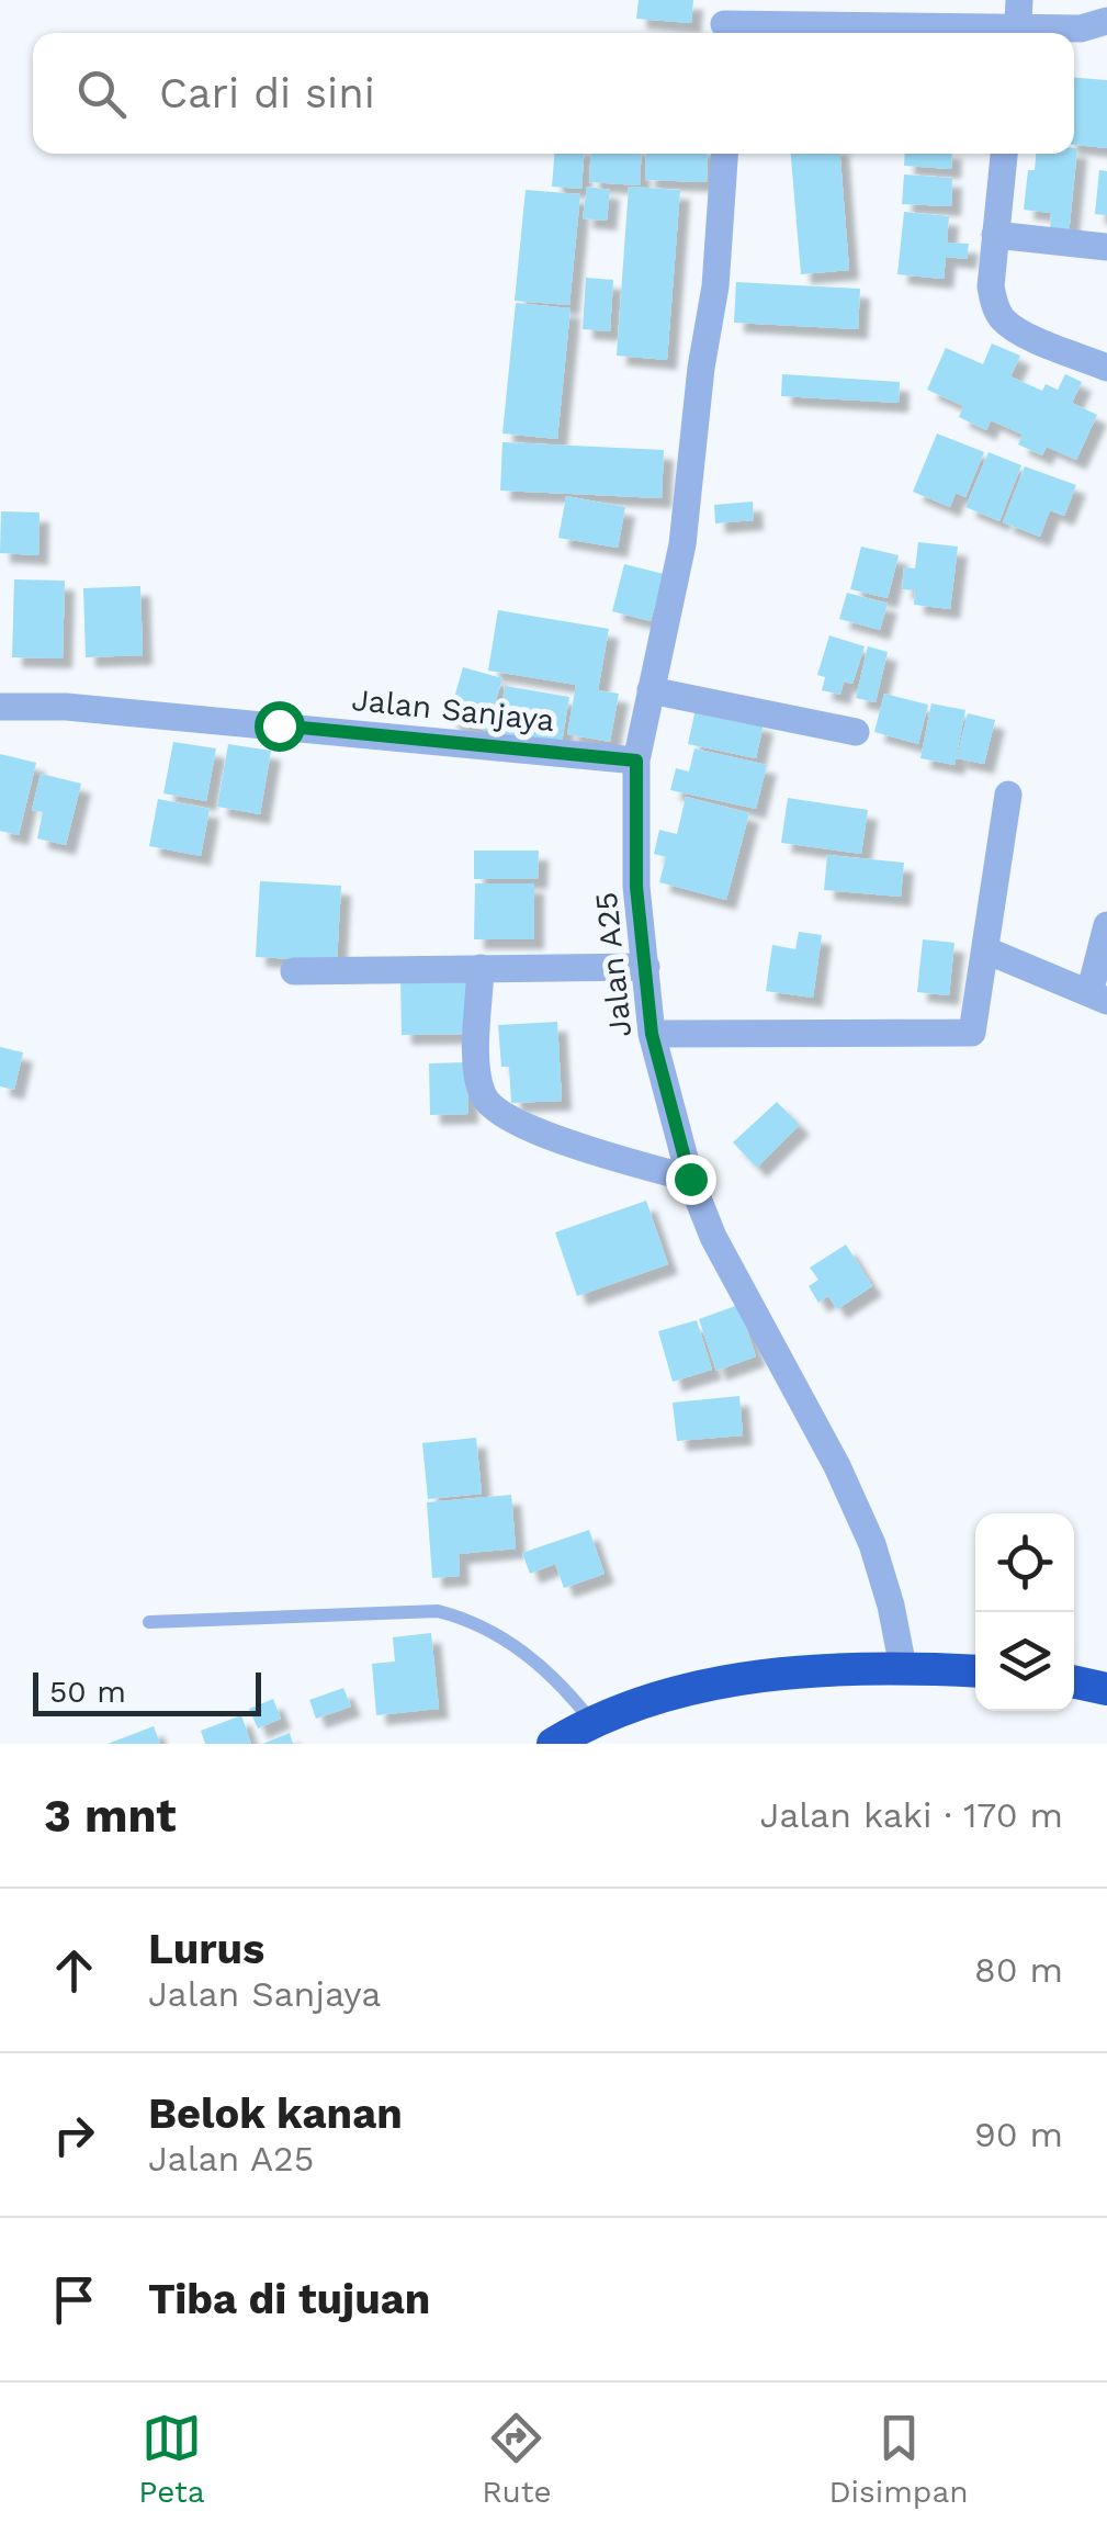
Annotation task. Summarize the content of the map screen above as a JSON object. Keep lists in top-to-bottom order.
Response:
{
  "streets": {
    "street": ["Jalan Sanjaya", "Jalan A25"]
  },
  "crossings": [
    ["Jalan Sanjaya", "Jalan A25"]
  ],
  "scale_bar": "50 m",
  "page": {
    "search": "Cari di sini",
    "scale": "50 m",
    "heading": ["3 mnt", "Jalan kaki · 170 m"],
    "list": [
      ["Lurus", "Jalan Sanjaya", "80 m"],
      ["Belok kanan", "Jalan A25", "90 m"],
      "Tiba di tujuan"
    ],
    "nav": ["Peta", "Rute", "Disimpan"]
  }
}
